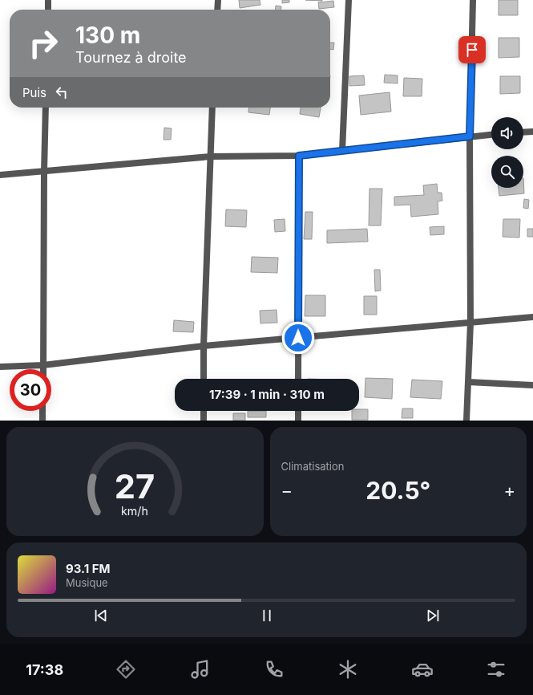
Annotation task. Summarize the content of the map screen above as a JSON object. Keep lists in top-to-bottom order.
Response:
{
  "page": {
    "turn": ["130 m", "Tournez à droite"],
    "then": "Puis",
    "limit": "30",
    "trip": "17:39 · 1 min · 310 m",
    "tile": "Climatisation",
    "heat": ["−", "20.5°", "+"],
    "song": ["93.1 FM", "Musique"],
    "tabs": "17:38",
    "gauge": ["27", "km/h"]
  }
}
